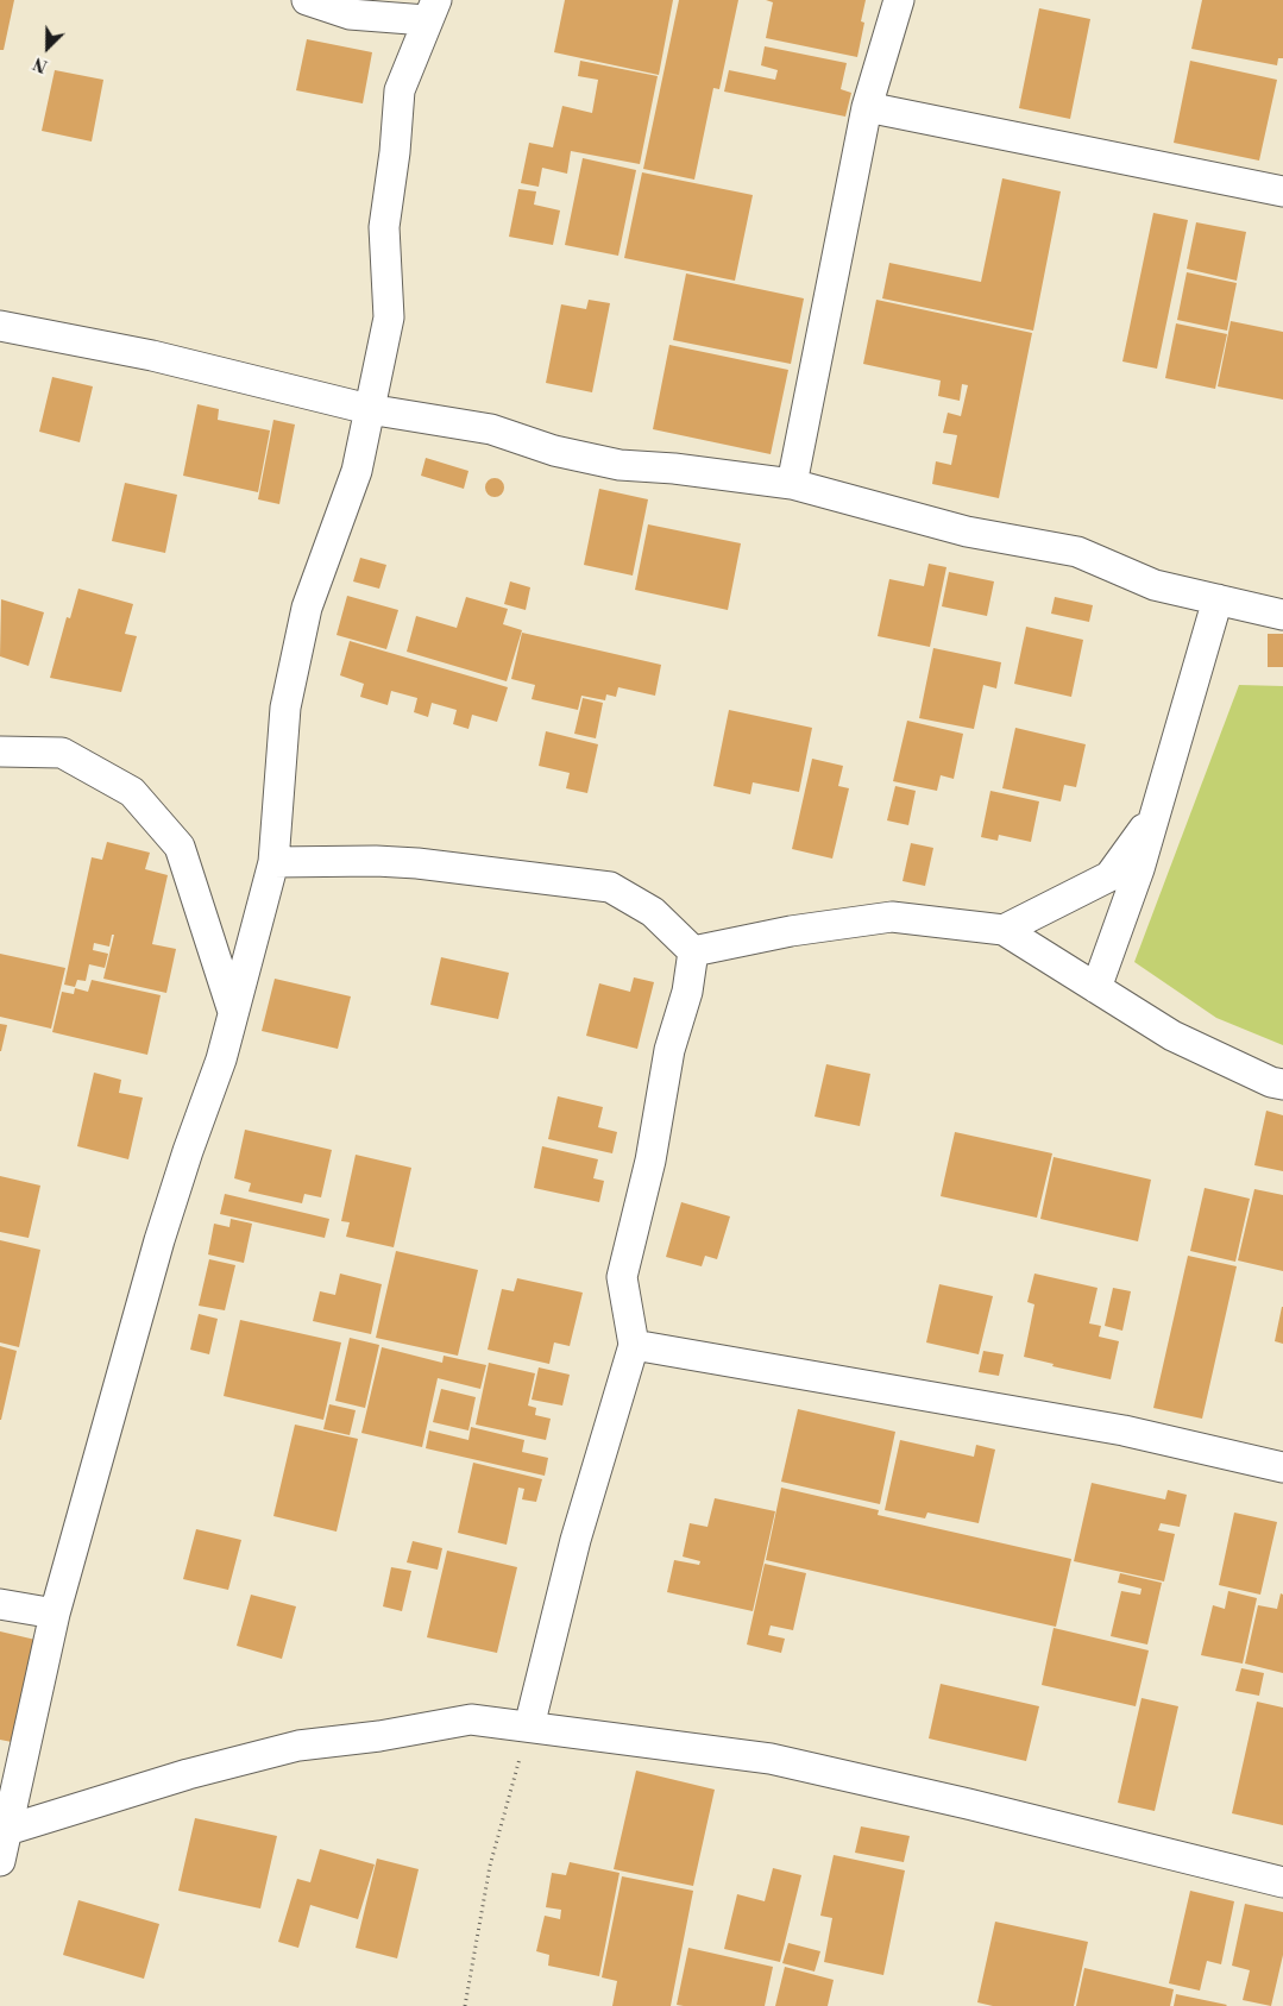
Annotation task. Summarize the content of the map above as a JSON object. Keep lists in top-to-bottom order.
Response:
{
  "north": "bottom left"
}
